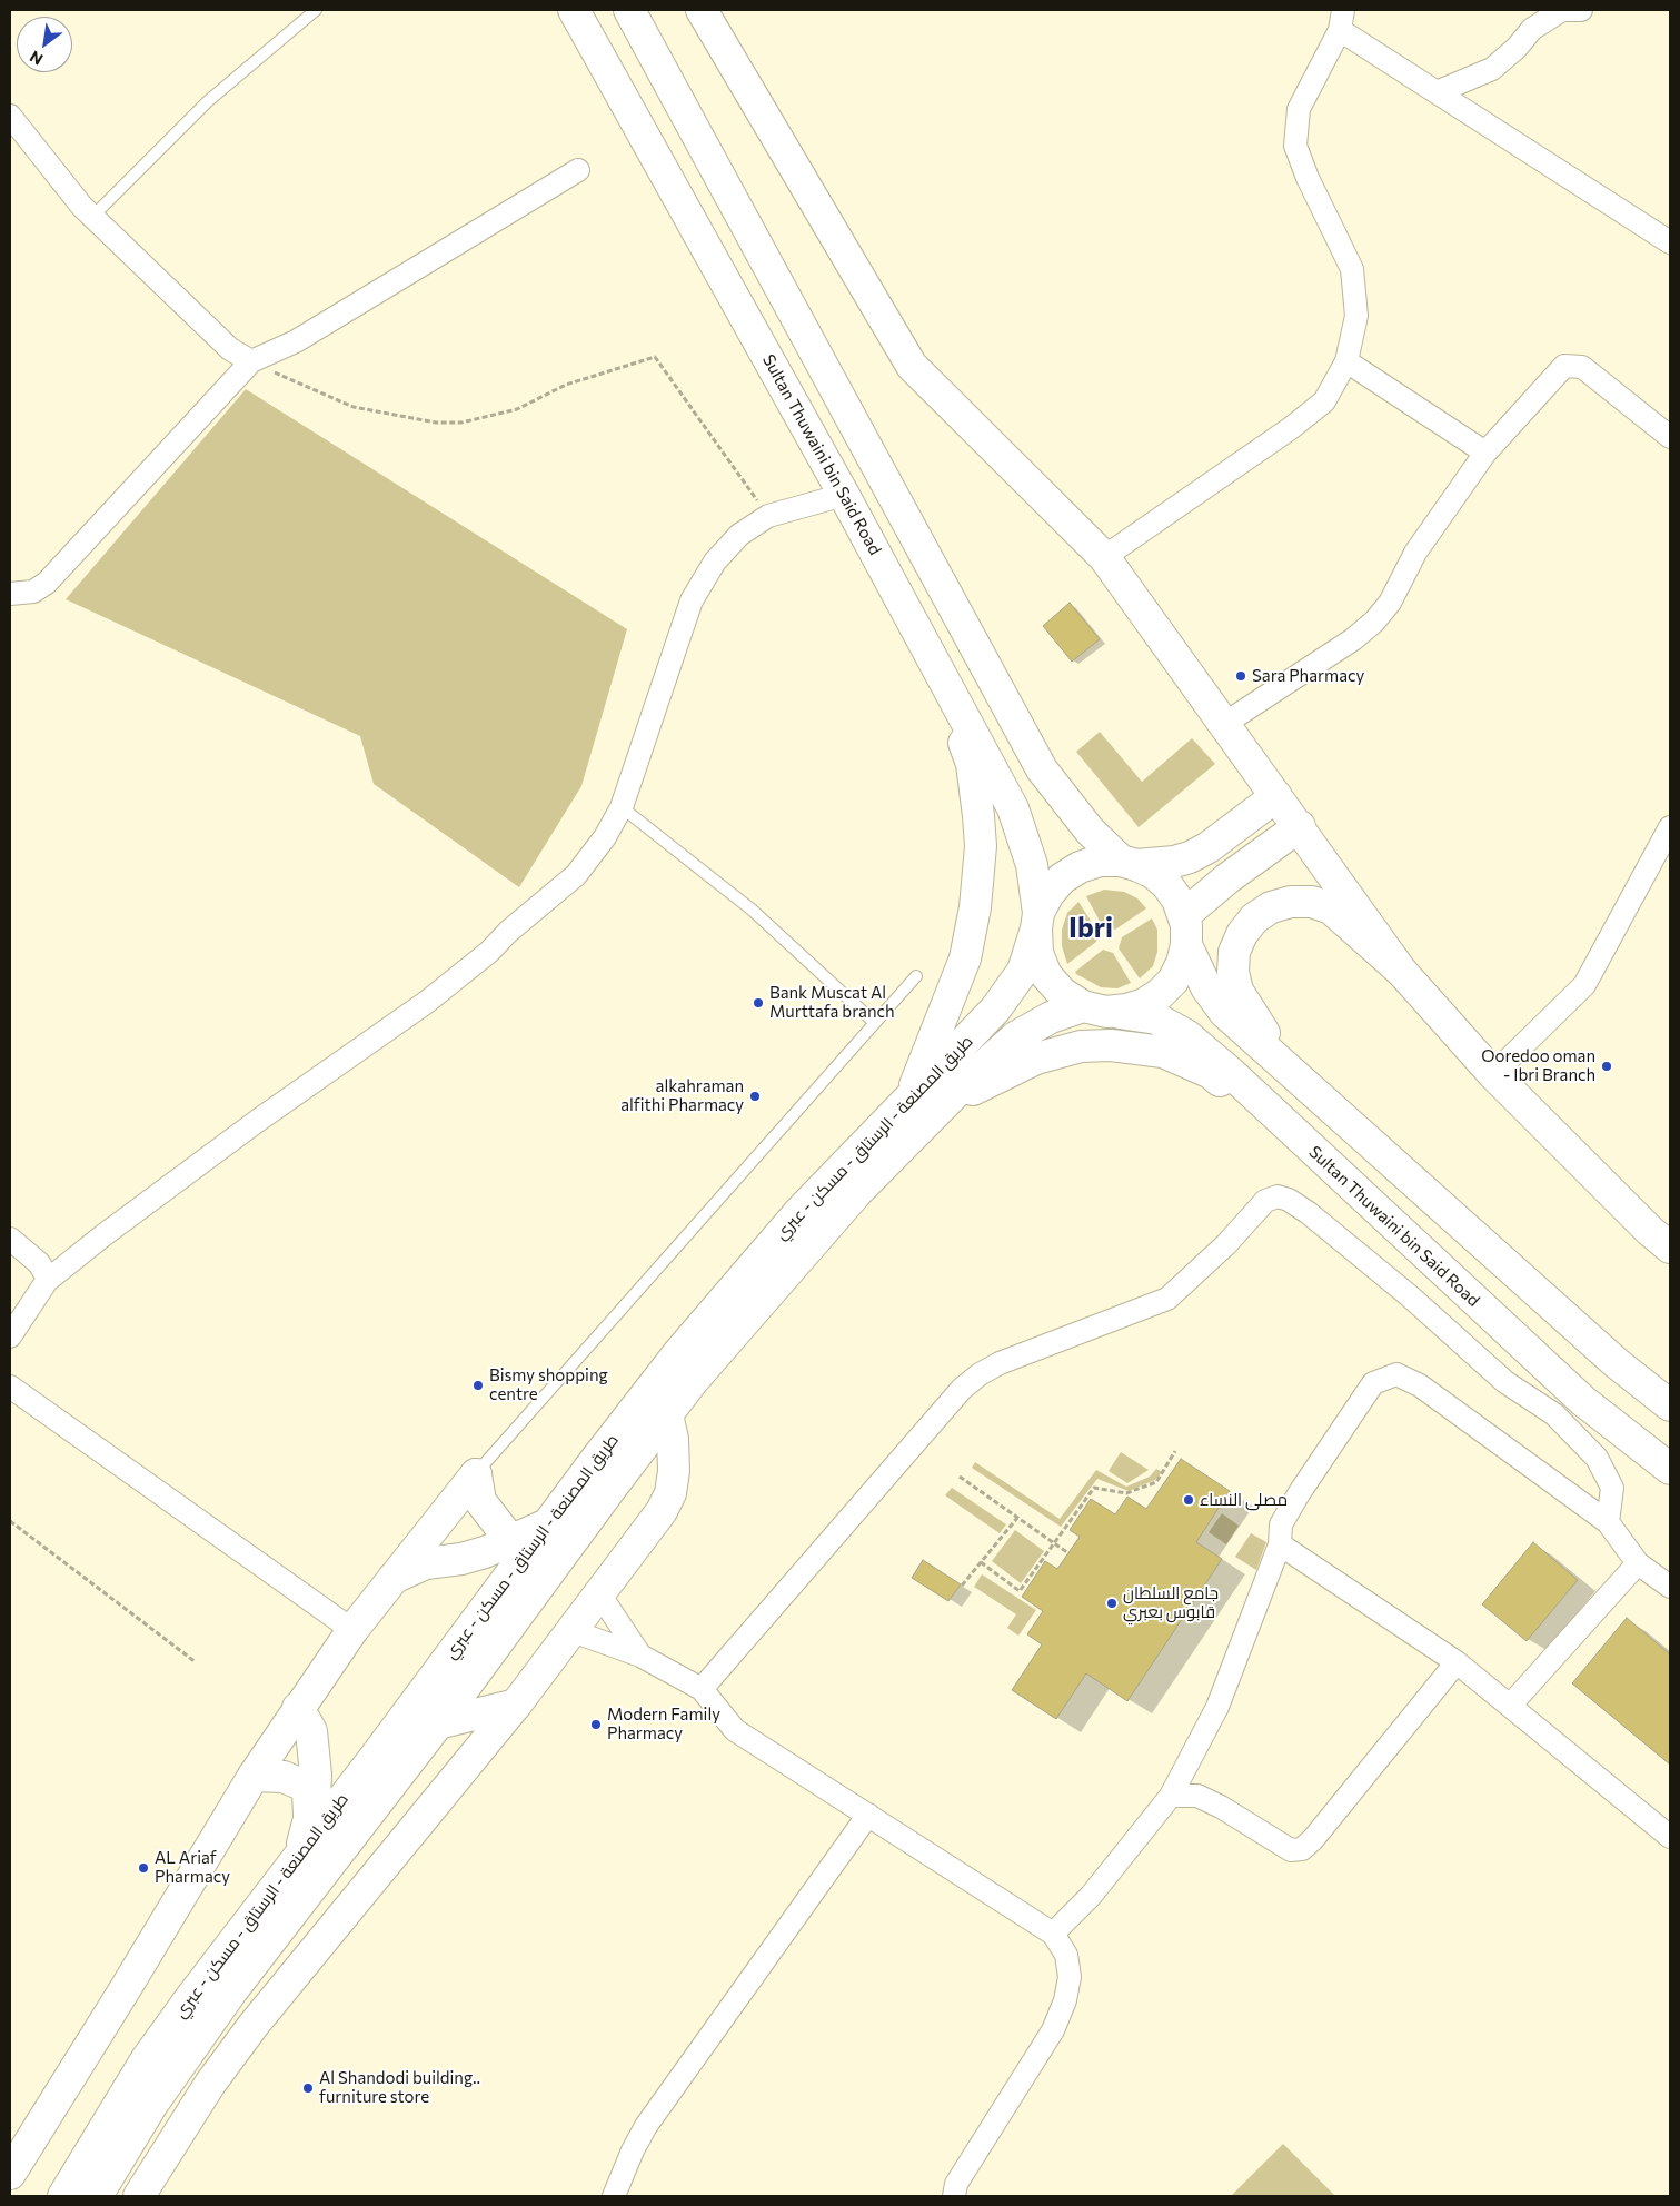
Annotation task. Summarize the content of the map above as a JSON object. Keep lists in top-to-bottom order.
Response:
{
  "streets": {
    "main road": ["Sultan Thuwaini bin Said Road", "طريق المصنعة - الرستاق - مسكن - عبري"]
  },
  "crossings": [
    ["Sultan Thuwaini bin Said Road", "طريق المصنعة - الرستاق - مسكن - عبري"]
  ],
  "districts": ["Ibri"],
  "places": [
    "Sara Pharmacy",
    "Bank Muscat Al Murttafa branch",
    "Ooredoo oman - Ibri Branch",
    "alkahraman alfithi Pharmacy",
    "Bismy shopping centre",
    "مصلى النساء",
    "جامع السلطان قابوس بعبري",
    "Modern Family Pharmacy",
    "AL Ariaf Pharmacy",
    "Al Shandodi building.. furniture store"
  ],
  "north": "bottom left"
}
